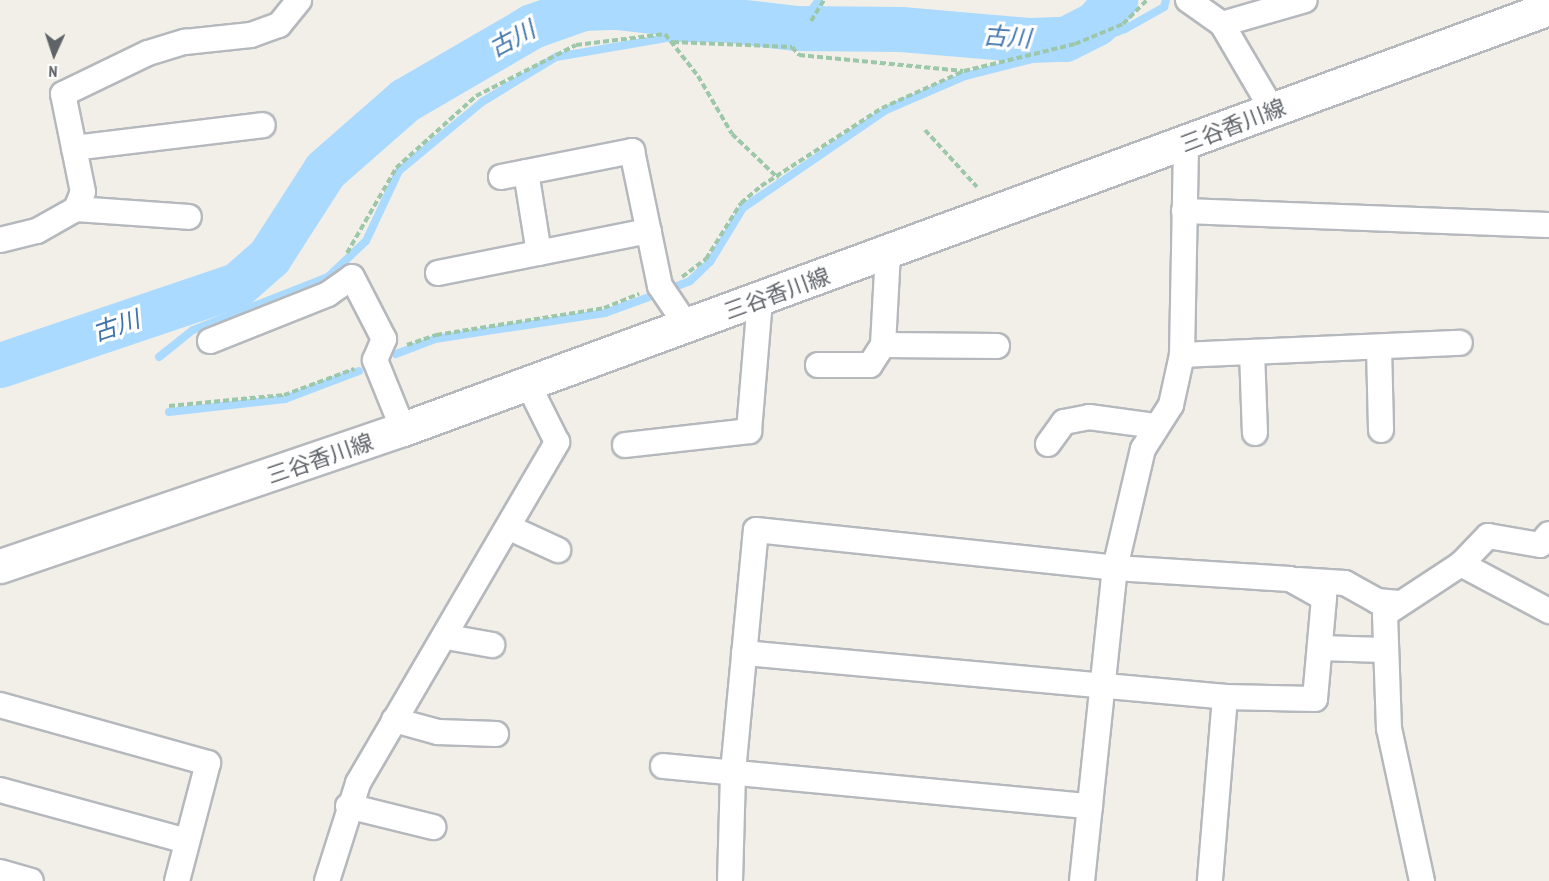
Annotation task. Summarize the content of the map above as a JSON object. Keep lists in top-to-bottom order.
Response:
{
  "streets": {
    "main road": ["三谷香川線"]
  },
  "water": ["古川"],
  "north": "bottom"
}
